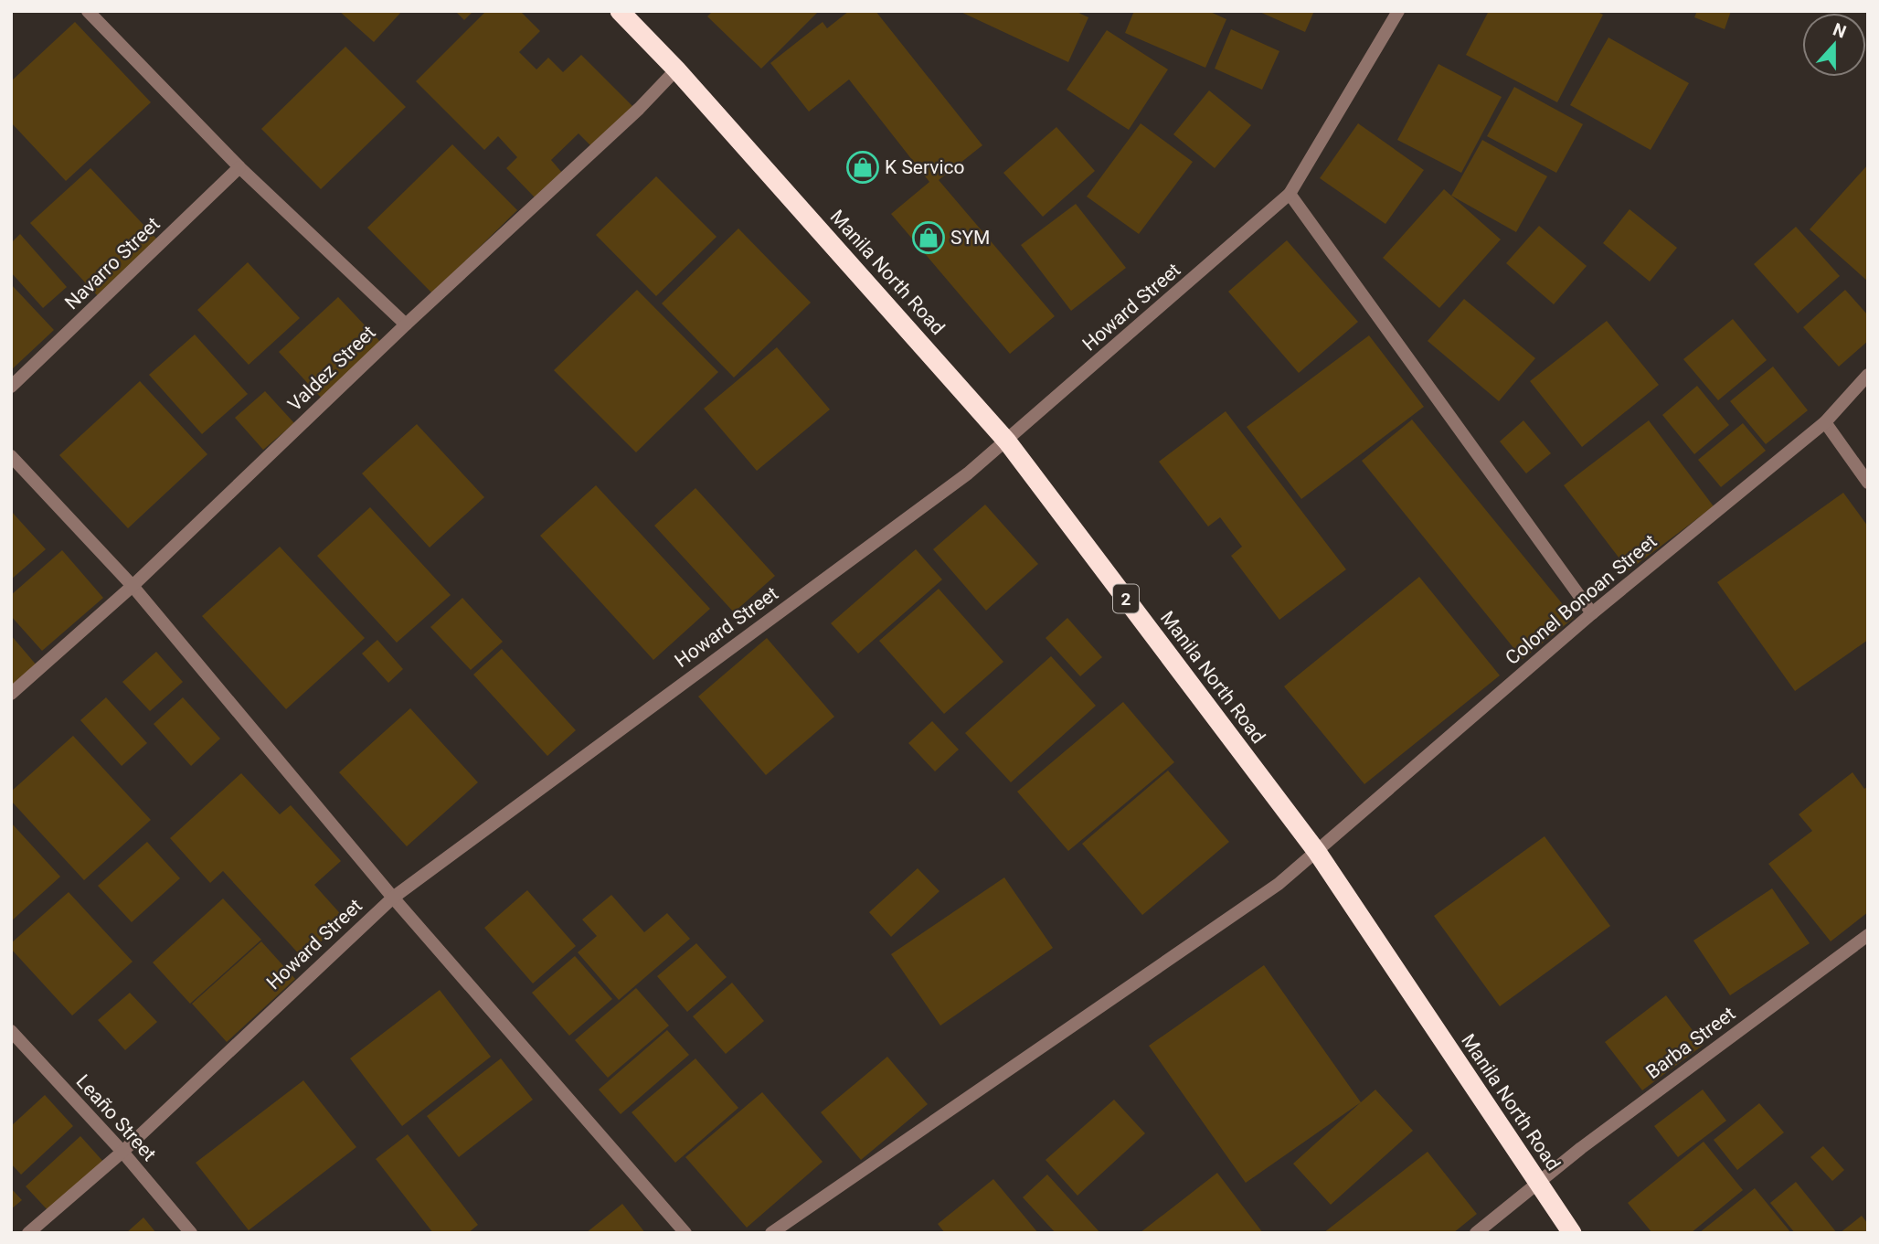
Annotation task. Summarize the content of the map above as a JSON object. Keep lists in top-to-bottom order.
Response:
{
  "streets": {
    "highway": ["Manila North Road", "2"],
    "street": [
      "Navarro Street",
      "Howard Street",
      "Valdez Street",
      "Colonel Bonoan Street",
      "Barba Street",
      "Leaño Street"
    ]
  },
  "crossings": [
    ["Manila North Road", "Howard Street"],
    ["Manila North Road", "Valdez Street"],
    ["Manila North Road", "Colonel Bonoan Street"],
    ["Manila North Road", "Barba Street"],
    ["Howard Street", "Leaño Street"]
  ],
  "places": {
    "shop": ["K Servico", "SYM"]
  },
  "north": "top"
}
